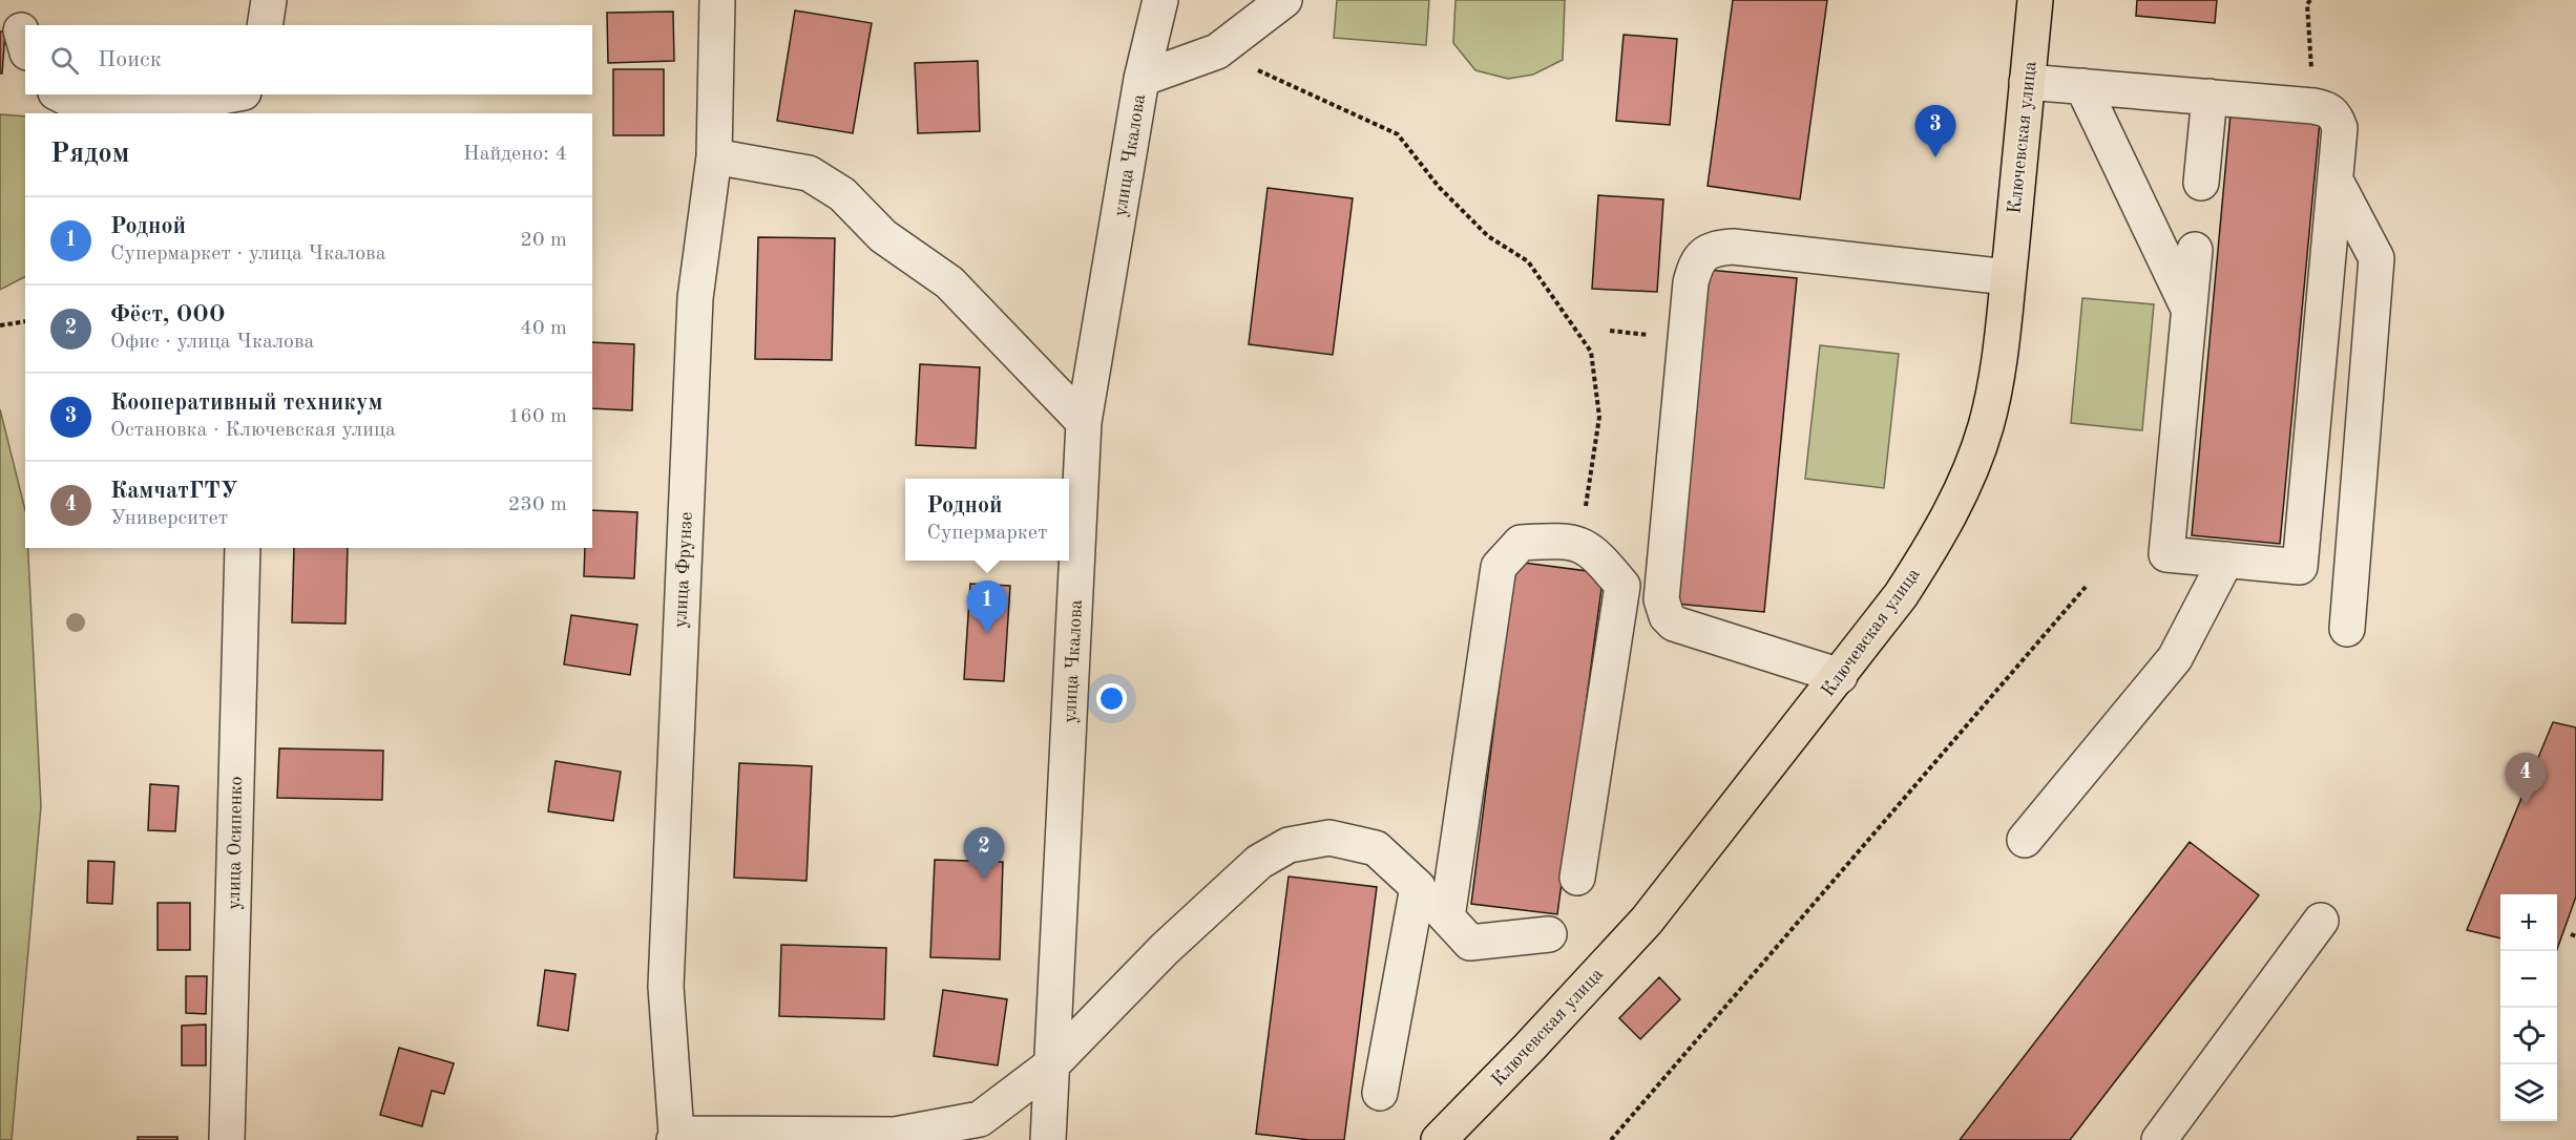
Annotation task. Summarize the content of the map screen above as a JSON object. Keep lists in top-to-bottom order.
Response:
{
  "streets": {
    "main road": ["Ключевская улица"],
    "street": ["улица Чкалова", "улица Фрунзе", "улица Осипенко"]
  },
  "page": {
    "search": "Поиск",
    "pins": [
      "3",
      "1",
      "4",
      "2"
    ],
    "heading": ["Рядом", "Найдено: 4"],
    "list": [
      {
        "mark": "1",
        "name": "Родной",
        "note": "Супермаркет · улица Чкалова",
        "value": "20 m"
      },
      {
        "mark": "2",
        "name": "Фёст, ООО",
        "note": "Офис · улица Чкалова",
        "value": "40 m"
      },
      {
        "mark": "3",
        "name": "Кооперативный техникум",
        "note": "Остановка · Ключевская улица",
        "value": "160 m"
      },
      {
        "mark": "4",
        "name": "КамчатГТУ",
        "note": "Университет",
        "value": "230 m"
      }
    ],
    "popup": ["Родной", "Супермаркет"],
    "map_buttons": ["+", "−"]
  }
}
